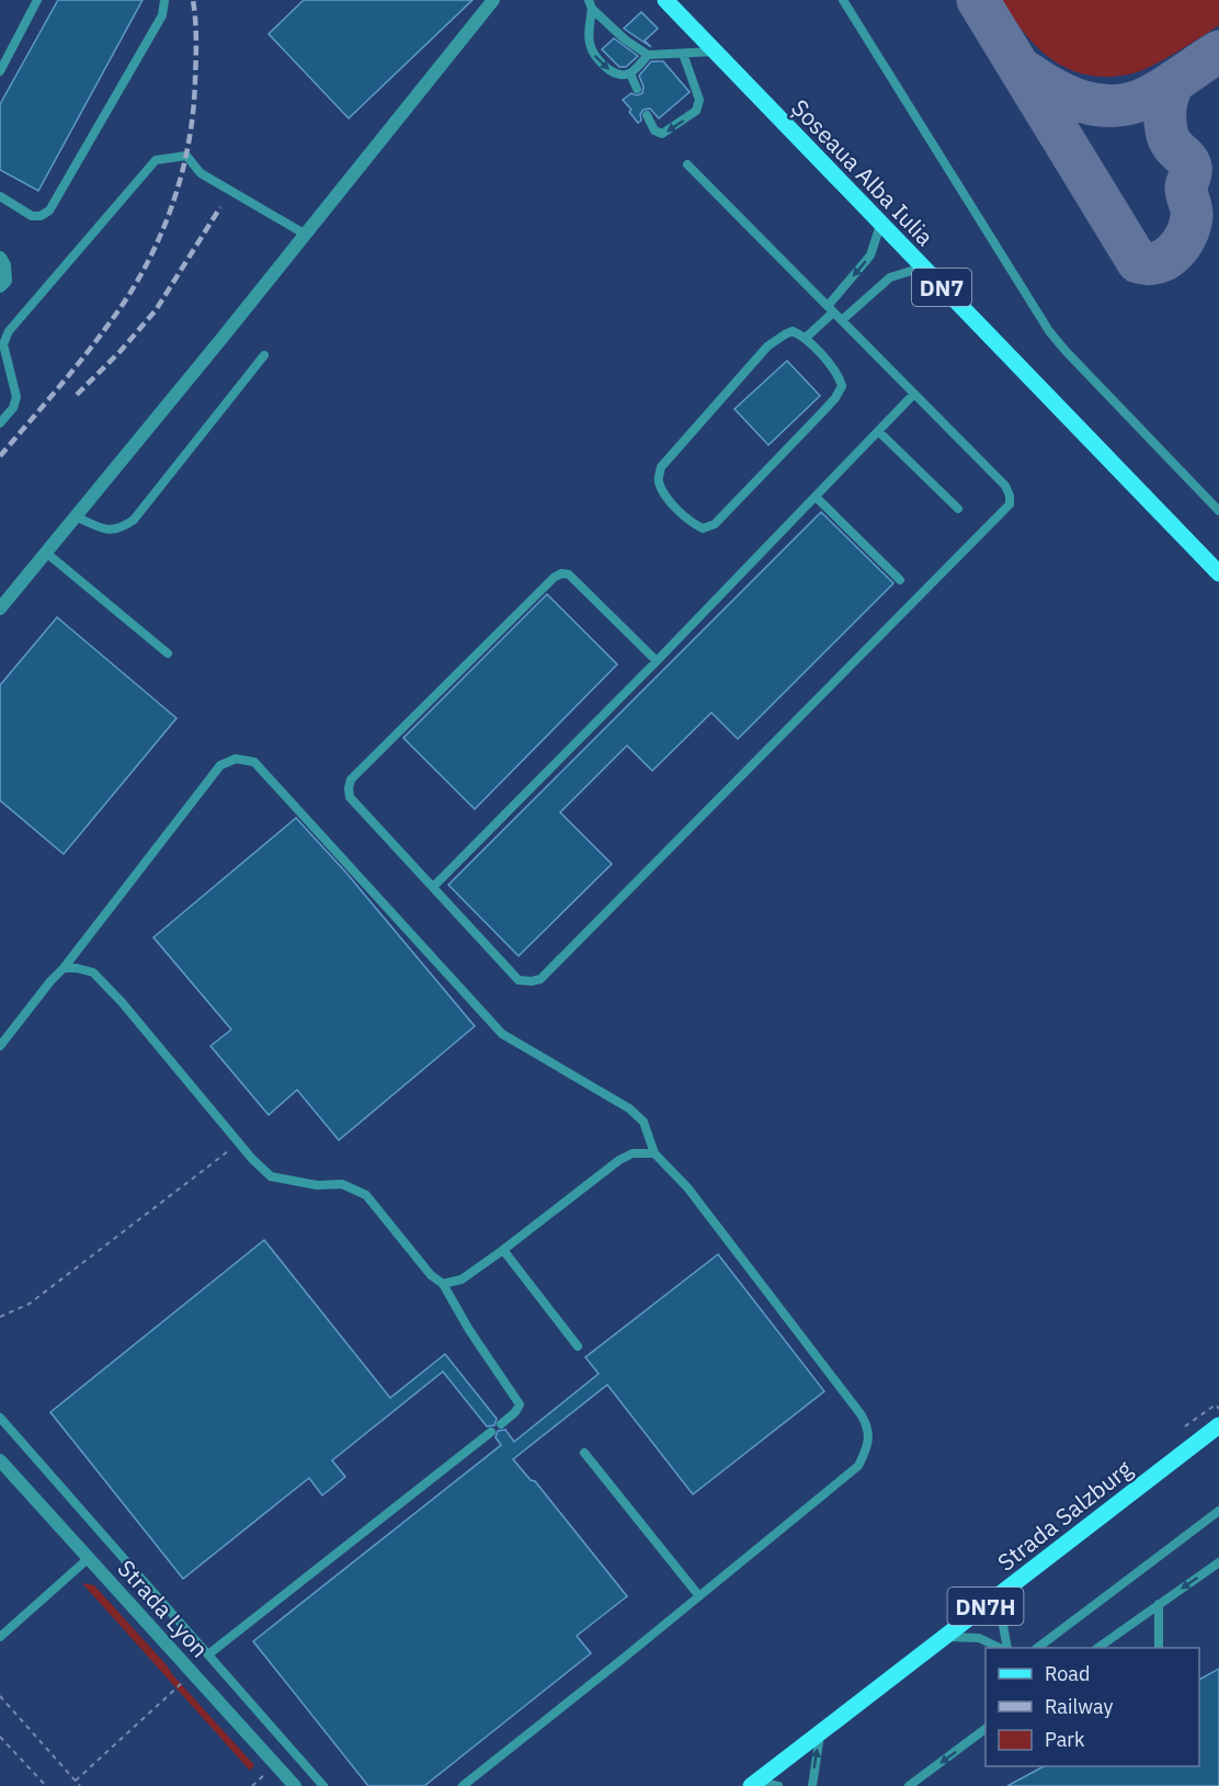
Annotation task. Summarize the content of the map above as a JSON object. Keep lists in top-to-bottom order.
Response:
{
  "streets": {
    "main road": [
      "Șoseaua Alba Iulia",
      "DN7",
      "Strada Salzburg",
      "DN7H"
    ],
    "street": ["Strada Lyon"]
  },
  "legend": ["Road", "Railway", "Park"]
}
